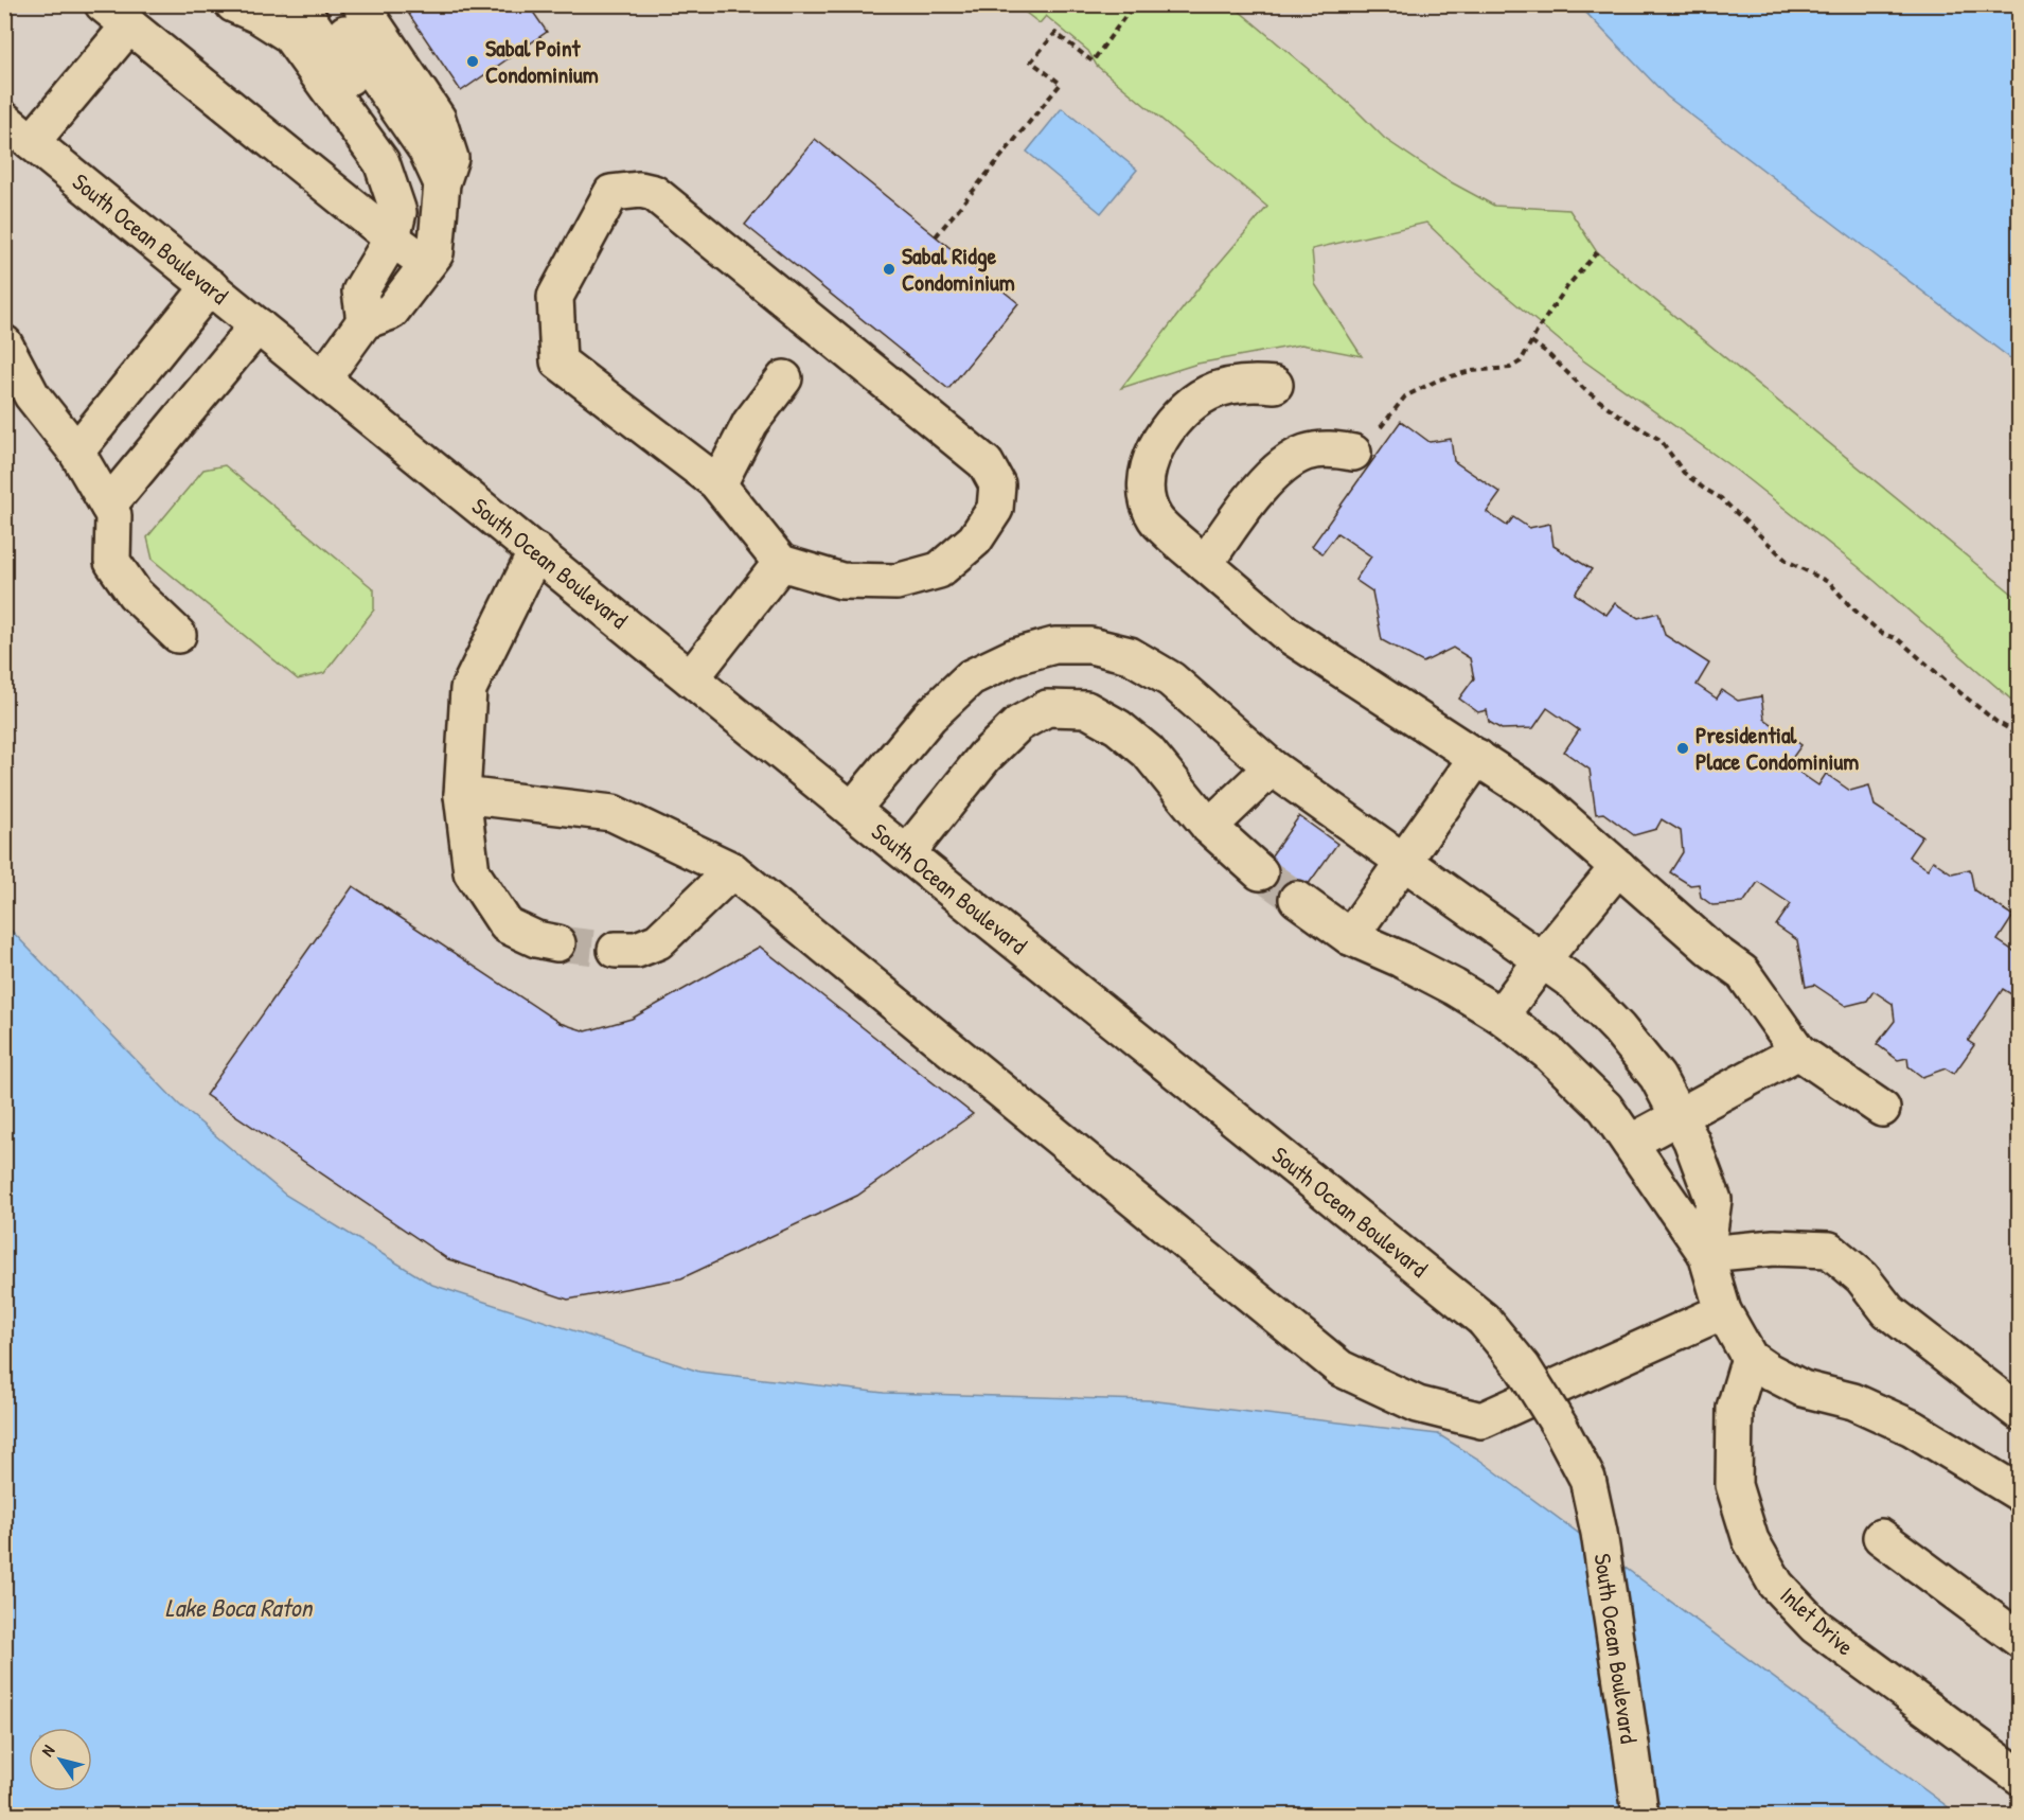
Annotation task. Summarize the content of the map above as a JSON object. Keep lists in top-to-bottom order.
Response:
{
  "streets": {
    "main road": ["South Ocean Boulevard", "Inlet Drive"]
  },
  "water": ["Lake Boca Raton"],
  "places": ["Sabal Point Condominium", "Sabal Ridge Condominium", "Presidential Place Condominium"],
  "north": "top left"
}
